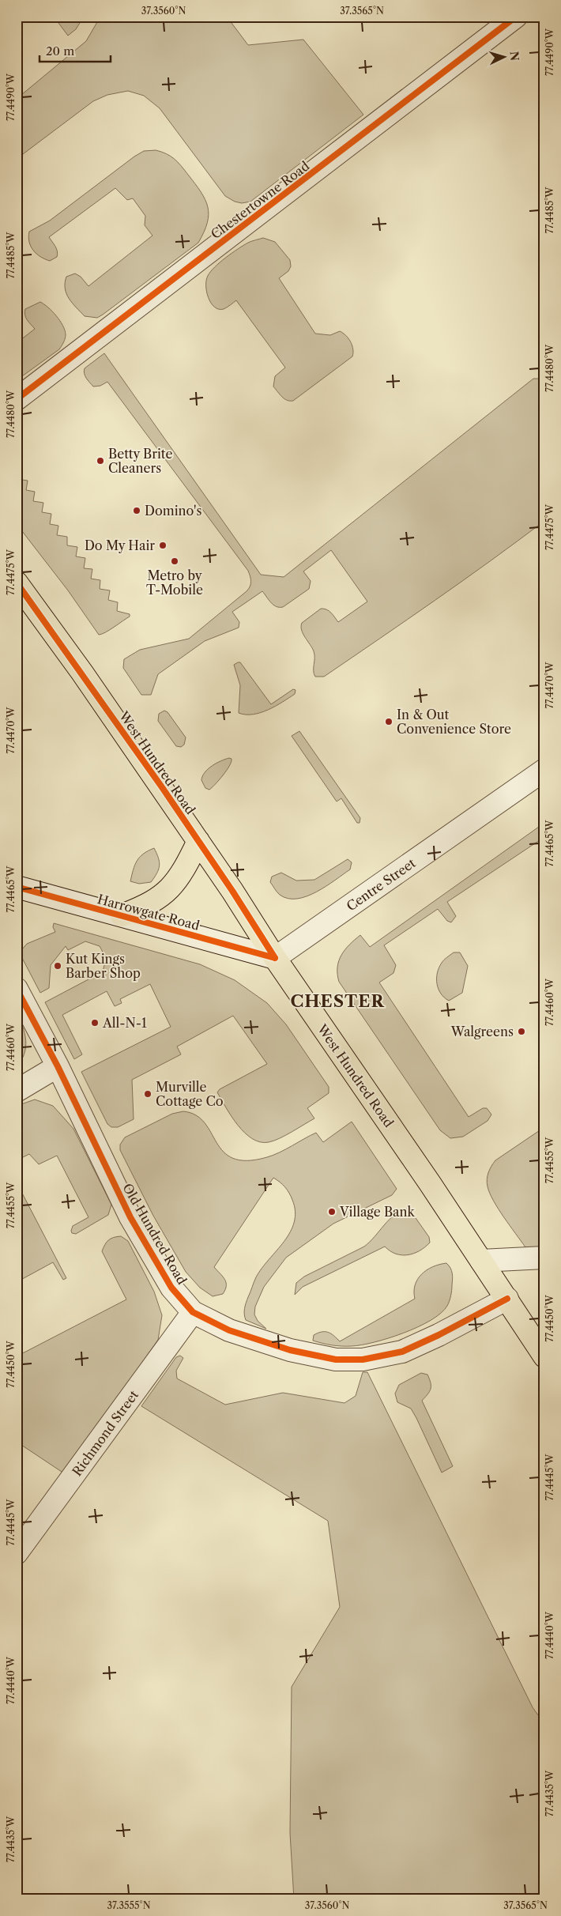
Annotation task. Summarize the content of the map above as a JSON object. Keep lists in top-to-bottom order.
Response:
{
  "streets": {
    "main road": ["West Hundred Road"],
    "street": [
      "Chestertowne Road",
      "Centre Street",
      "Harrowgate Road",
      "Old Hundred Road",
      "Richmond Street"
    ]
  },
  "crossings": [
    ["West Hundred Road", "Centre Street"],
    ["West Hundred Road", "Harrowgate Road"],
    ["West Hundred Road", "Old Hundred Road"],
    ["Centre Street", "Harrowgate Road"],
    ["Old Hundred Road", "Richmond Street"]
  ],
  "districts": ["CHESTER"],
  "places": [
    "Betty Brite Cleaners",
    "Domino's",
    "Do My Hair",
    "Metro by T-Mobile",
    "In & Out Convenience Store",
    "Kut Kings Barber Shop",
    "All-N-1",
    "Walgreens",
    "Murville Cottage Co",
    "Village Bank"
  ],
  "scale_bar": "20 m",
  "north": "right",
  "coordinates": [
    "37.3560°N",
    "37.3565°N",
    "77.4490°W",
    "77.4485°W",
    "77.4480°W",
    "77.4475°W",
    "77.4470°W",
    "77.4465°W",
    "77.4460°W",
    "77.4455°W",
    "77.4450°W",
    "77.4445°W",
    "77.4440°W",
    "77.4435°W",
    "37.3555°N"
  ]
}
